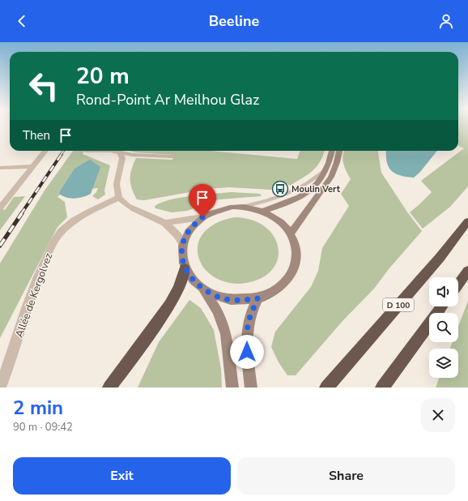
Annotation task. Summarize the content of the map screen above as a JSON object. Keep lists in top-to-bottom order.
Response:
{
  "streets": {
    "highway": ["D 100"],
    "street": ["Allée de Kergolvez"]
  },
  "places": {
    "bus stop": ["Moulin Vert"]
  },
  "page": {
    "header": "Beeline",
    "turn": ["20 m", "Rond-Point Ar Meilhou Glaz"],
    "then": "Then",
    "heading": ["2 min", "90 m · 09:42"],
    "buttons": ["Exit", "Share"]
  }
}
